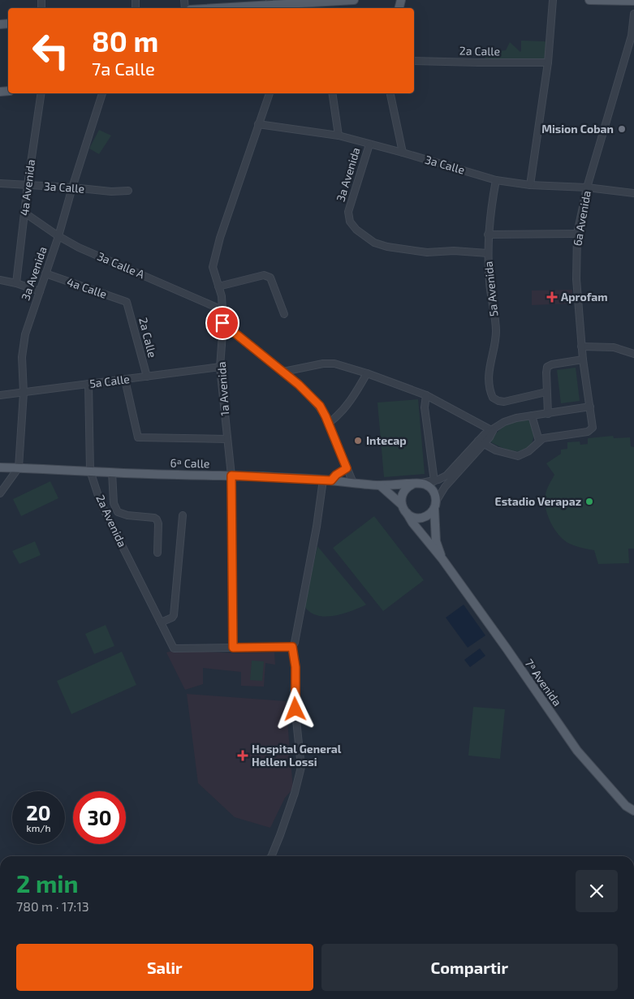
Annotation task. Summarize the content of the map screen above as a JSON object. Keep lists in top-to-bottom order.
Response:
{
  "streets": {
    "main road": ["6ª Calle", "7ª Avenida"],
    "street": [
      "2a Calle",
      "3a Calle",
      "3a Avenida",
      "4a Avenida",
      "6a Avenida",
      "3a Calle A",
      "4a Calle",
      "5a Avenida",
      "5a Calle",
      "1a Avenida",
      "2a Avenida"
    ]
  },
  "crossings": [
    ["2a Calle", "4a Calle"],
    ["2a Calle", "5a Calle"],
    ["3a Calle", "3a Avenida"],
    ["3a Calle", "4a Avenida"],
    ["3a Calle", "6a Avenida"],
    ["3a Calle", "5a Avenida"],
    ["3a Calle", "1a Avenida"],
    ["3a Avenida", "3a Calle A"],
    ["3a Avenida", "4a Calle"],
    ["3a Avenida", "5a Avenida"],
    ["3a Avenida", "5a Calle"],
    ["3a Avenida", "6ª Calle"],
    ["4a Avenida", "3a Calle A"],
    ["3a Calle A", "1a Avenida"],
    ["5a Calle", "1a Avenida"],
    ["5a Calle", "2a Avenida"],
    ["1a Avenida", "6ª Calle"],
    ["1a Avenida", "2a Avenida"],
    ["6ª Calle", "2a Avenida"],
    ["6ª Calle", "7ª Avenida"]
  ],
  "places": {
    "other": ["Mision Coban", "Intecap", "Estadio Verapaz"],
    "health": ["Aprofam", "Hospital General Hellen Lossi"]
  },
  "page": {
    "turn": ["80 m", "7a Calle"],
    "speed": "20 km/h",
    "limit": "30",
    "heading": ["2 min", "780 m · 17:13"],
    "buttons": ["Salir", "Compartir"]
  }
}
